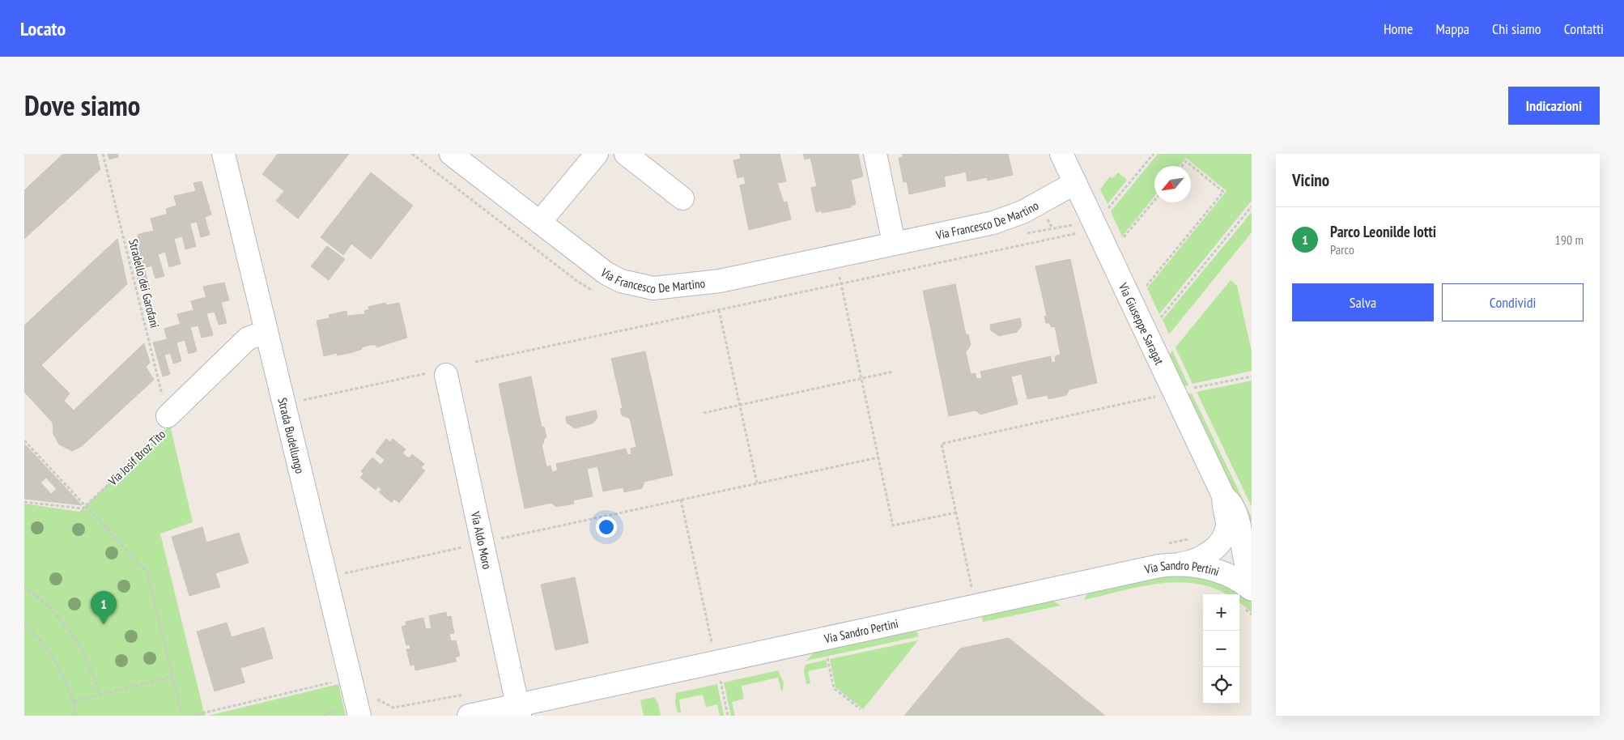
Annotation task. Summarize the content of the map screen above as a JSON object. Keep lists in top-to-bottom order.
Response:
{
  "streets": {
    "street": [
      "Via Francesco De Martino",
      "Via Giuseppe Saragat",
      "Strada Budellungo",
      "Via Josif Broz Tito",
      "Via Aldo Moro",
      "Via Sandro Pertini"
    ],
    "path": ["Stradello dei Garofani"]
  },
  "crossings": [
    ["Via Francesco De Martino", "Via Giuseppe Saragat"],
    ["Stradello dei Garofani", "Via Josif Broz Tito"],
    ["Via Giuseppe Saragat", "Via Sandro Pertini"],
    ["Strada Budellungo", "Via Josif Broz Tito"],
    ["Via Aldo Moro", "Via Sandro Pertini"]
  ],
  "north": "bottom left",
  "page": {
    "header": "Locato",
    "nav": [
      "Home",
      "Mappa",
      "Chi siamo",
      "Contatti"
    ],
    "title": "Dove siamo",
    "buttons": [
      "Indicazioni",
      ["Salva", "Condividi"]
    ],
    "heading": "Vicino",
    "list": [
      {
        "mark": "1",
        "name": "Parco Leonilde Iotti",
        "note": "Parco",
        "value": "190 m"
      }
    ],
    "pins": "1",
    "map_buttons": ["+", "−"]
  }
}
